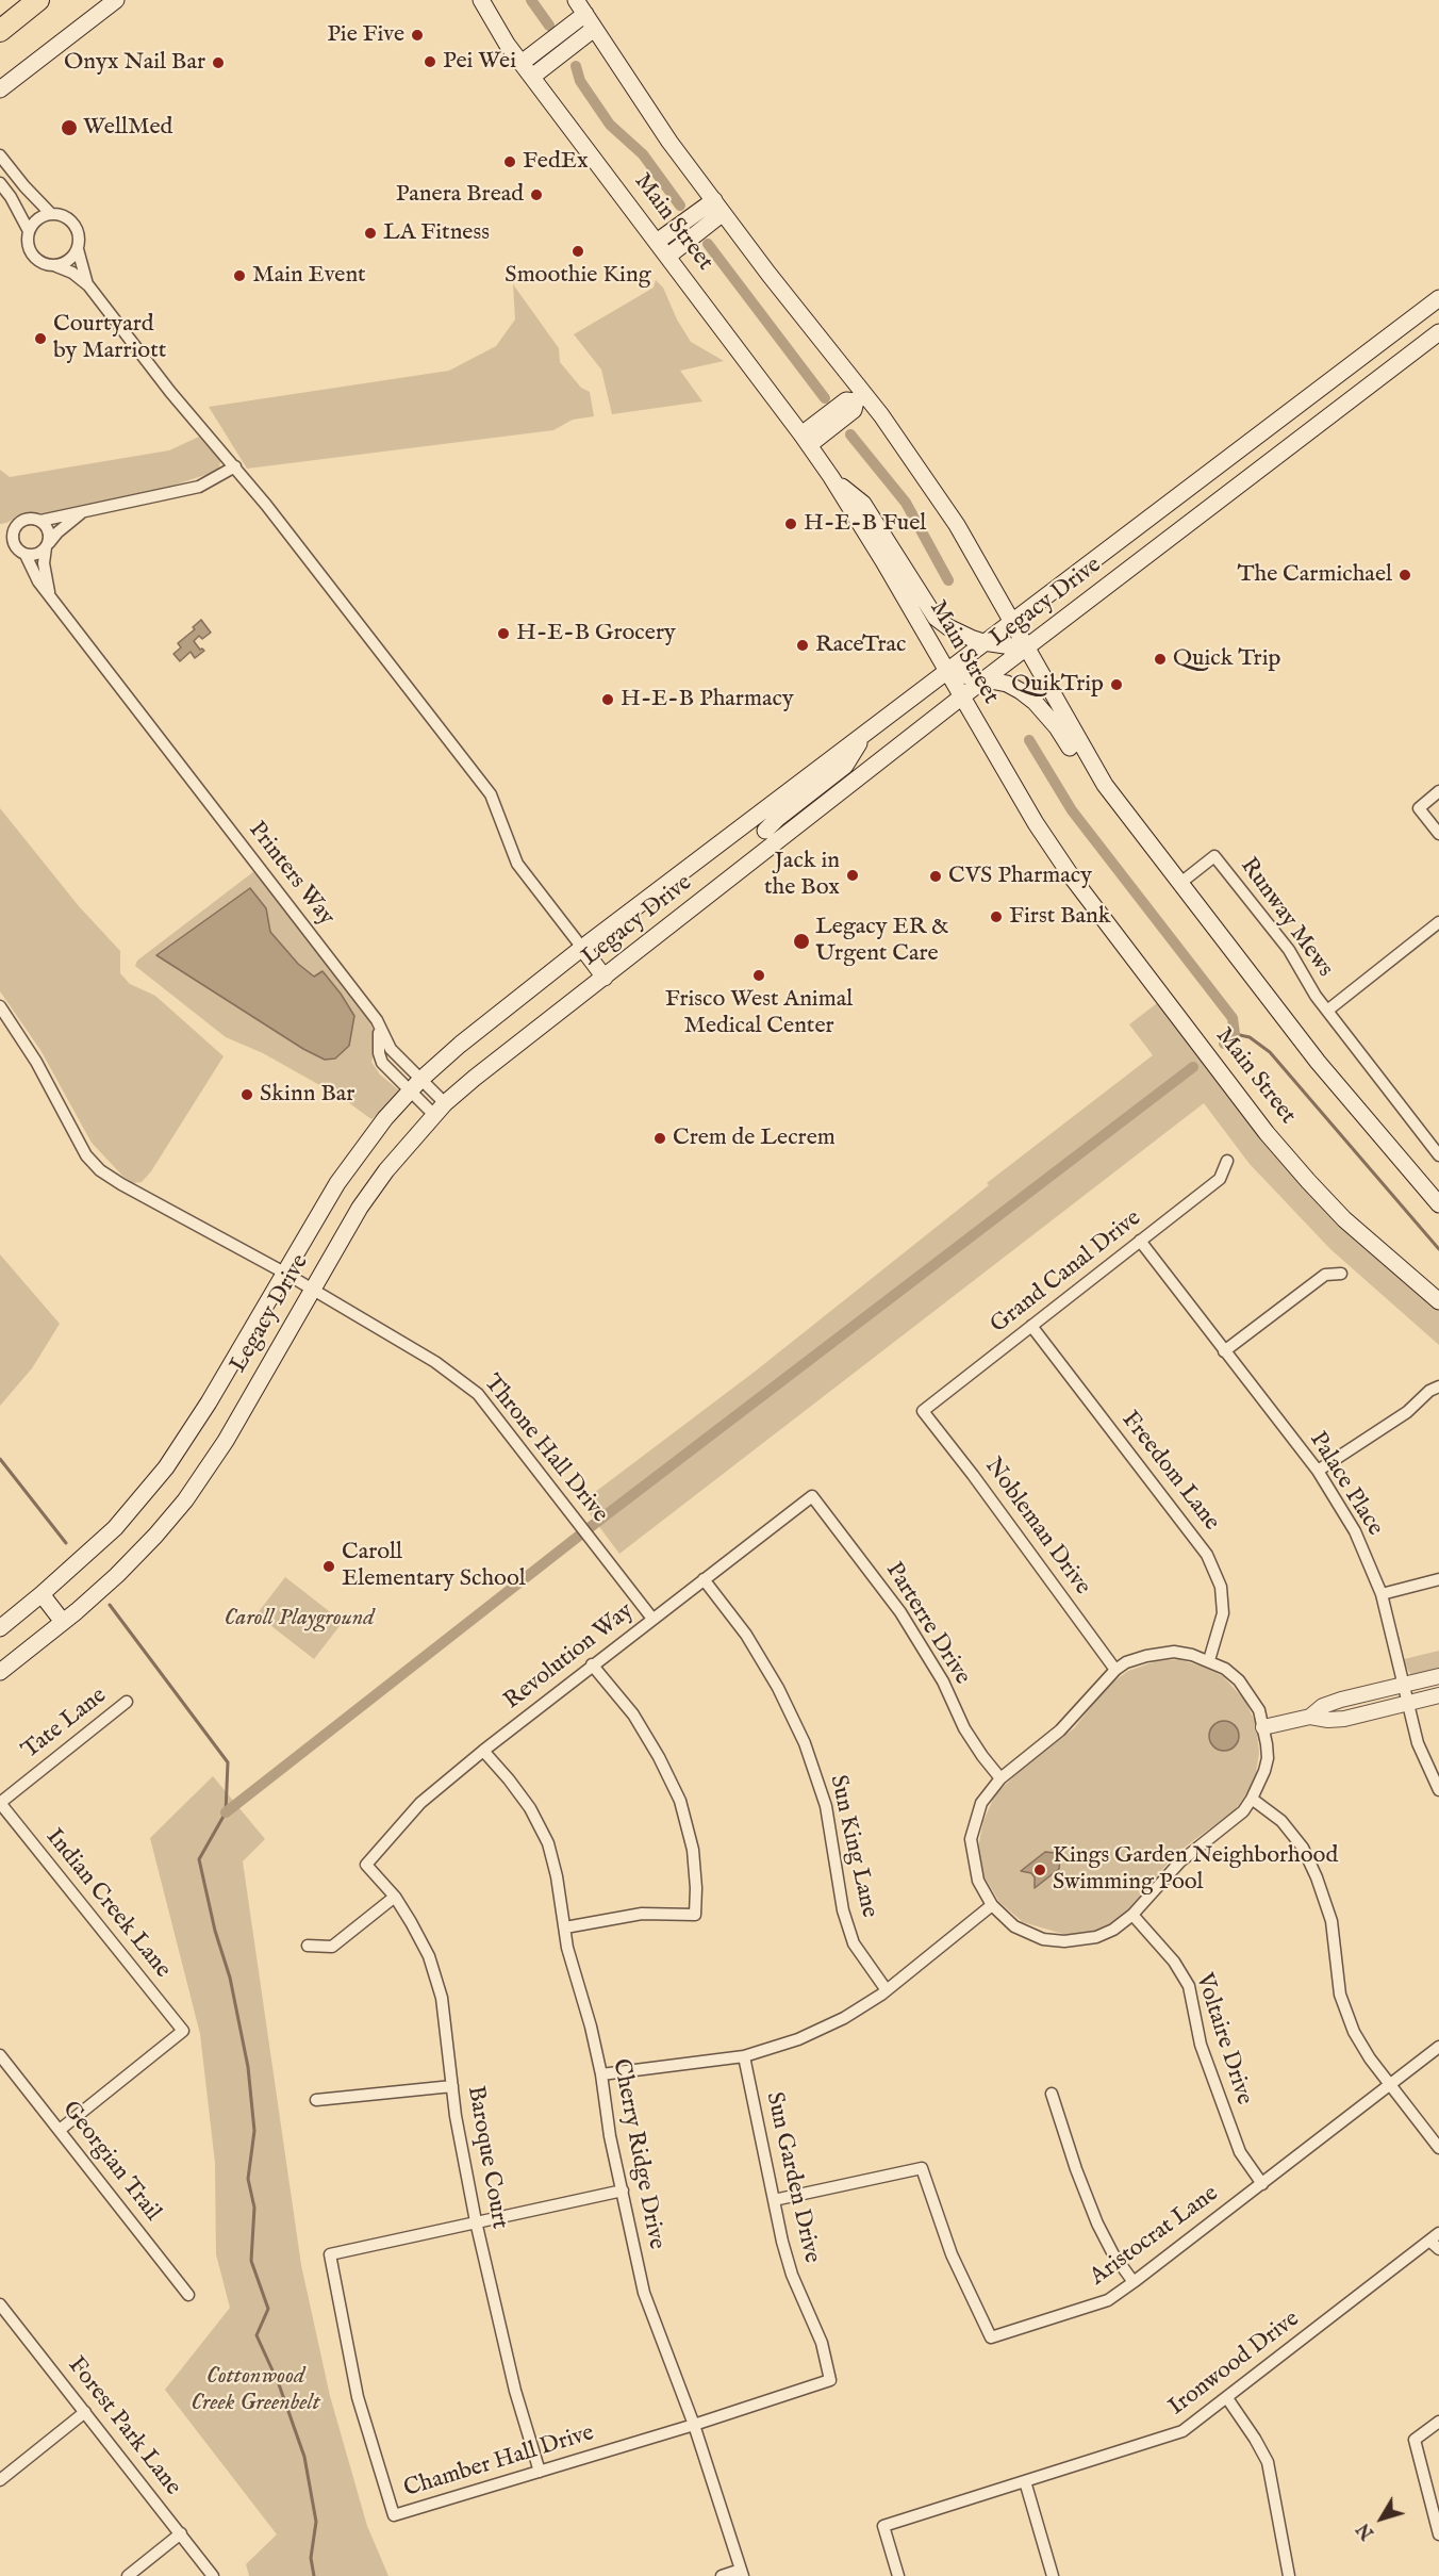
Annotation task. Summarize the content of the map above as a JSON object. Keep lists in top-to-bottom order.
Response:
{
  "streets": {
    "main road": ["Main Street", "Legacy Drive"],
    "street": [
      "Printers Way",
      "Runway Mews",
      "Grand Canal Drive",
      "Throne Hall Drive",
      "Freedom Lane",
      "Palace Place",
      "Nobleman Drive",
      "Parterre Drive",
      "Revolution Way",
      "Tate Lane",
      "Sun King Lane",
      "Indian Creek Lane",
      "Voltaire Drive",
      "Cherry Ridge Drive",
      "Baroque Court",
      "Georgian Trail",
      "Sun Garden Drive",
      "Aristocrat Lane",
      "Ironwood Drive",
      "Forest Park Lane",
      "Chamber Hall Drive"
    ]
  },
  "crossings": [
    ["Main Street", "Legacy Drive"],
    ["Main Street", "Runway Mews"],
    ["Legacy Drive", "Printers Way"],
    ["Legacy Drive", "Throne Hall Drive"],
    ["Grand Canal Drive", "Freedom Lane"],
    ["Grand Canal Drive", "Palace Place"],
    ["Grand Canal Drive", "Nobleman Drive"],
    ["Throne Hall Drive", "Revolution Way"],
    ["Parterre Drive", "Revolution Way"],
    ["Revolution Way", "Sun King Lane"],
    ["Revolution Way", "Cherry Ridge Drive"],
    ["Revolution Way", "Baroque Court"],
    ["Tate Lane", "Indian Creek Lane"],
    ["Indian Creek Lane", "Georgian Trail"],
    ["Voltaire Drive", "Aristocrat Lane"],
    ["Cherry Ridge Drive", "Chamber Hall Drive"],
    ["Baroque Court", "Chamber Hall Drive"],
    ["Sun Garden Drive", "Aristocrat Lane"],
    ["Sun Garden Drive", "Chamber Hall Drive"]
  ],
  "parks": ["Caroll Playground", "Cottonwood Creek Greenbelt"],
  "places": [
    "Pie Five",
    "Pei Wei",
    "Onyx Nail Bar",
    "WellMed",
    "FedEx",
    "Panera Bread",
    "LA Fitness",
    "Smoothie King",
    "Main Event",
    "Courtyard by Marriott",
    "H-E-B Fuel",
    "The Carmichael",
    "H-E-B Grocery",
    "RaceTrac",
    "Quick Trip",
    "QuikTrip",
    "H-E-B Pharmacy",
    "Jack in the Box",
    "CVS Pharmacy",
    "First Bank",
    "Legacy ER & Urgent Care",
    "Frisco West Animal Medical Center",
    "Skinn Bar",
    "Crem de Lecrem",
    "Caroll Elementary School",
    "Kings Garden Neighborhood Swimming Pool"
  ],
  "north": "bottom left"
}
